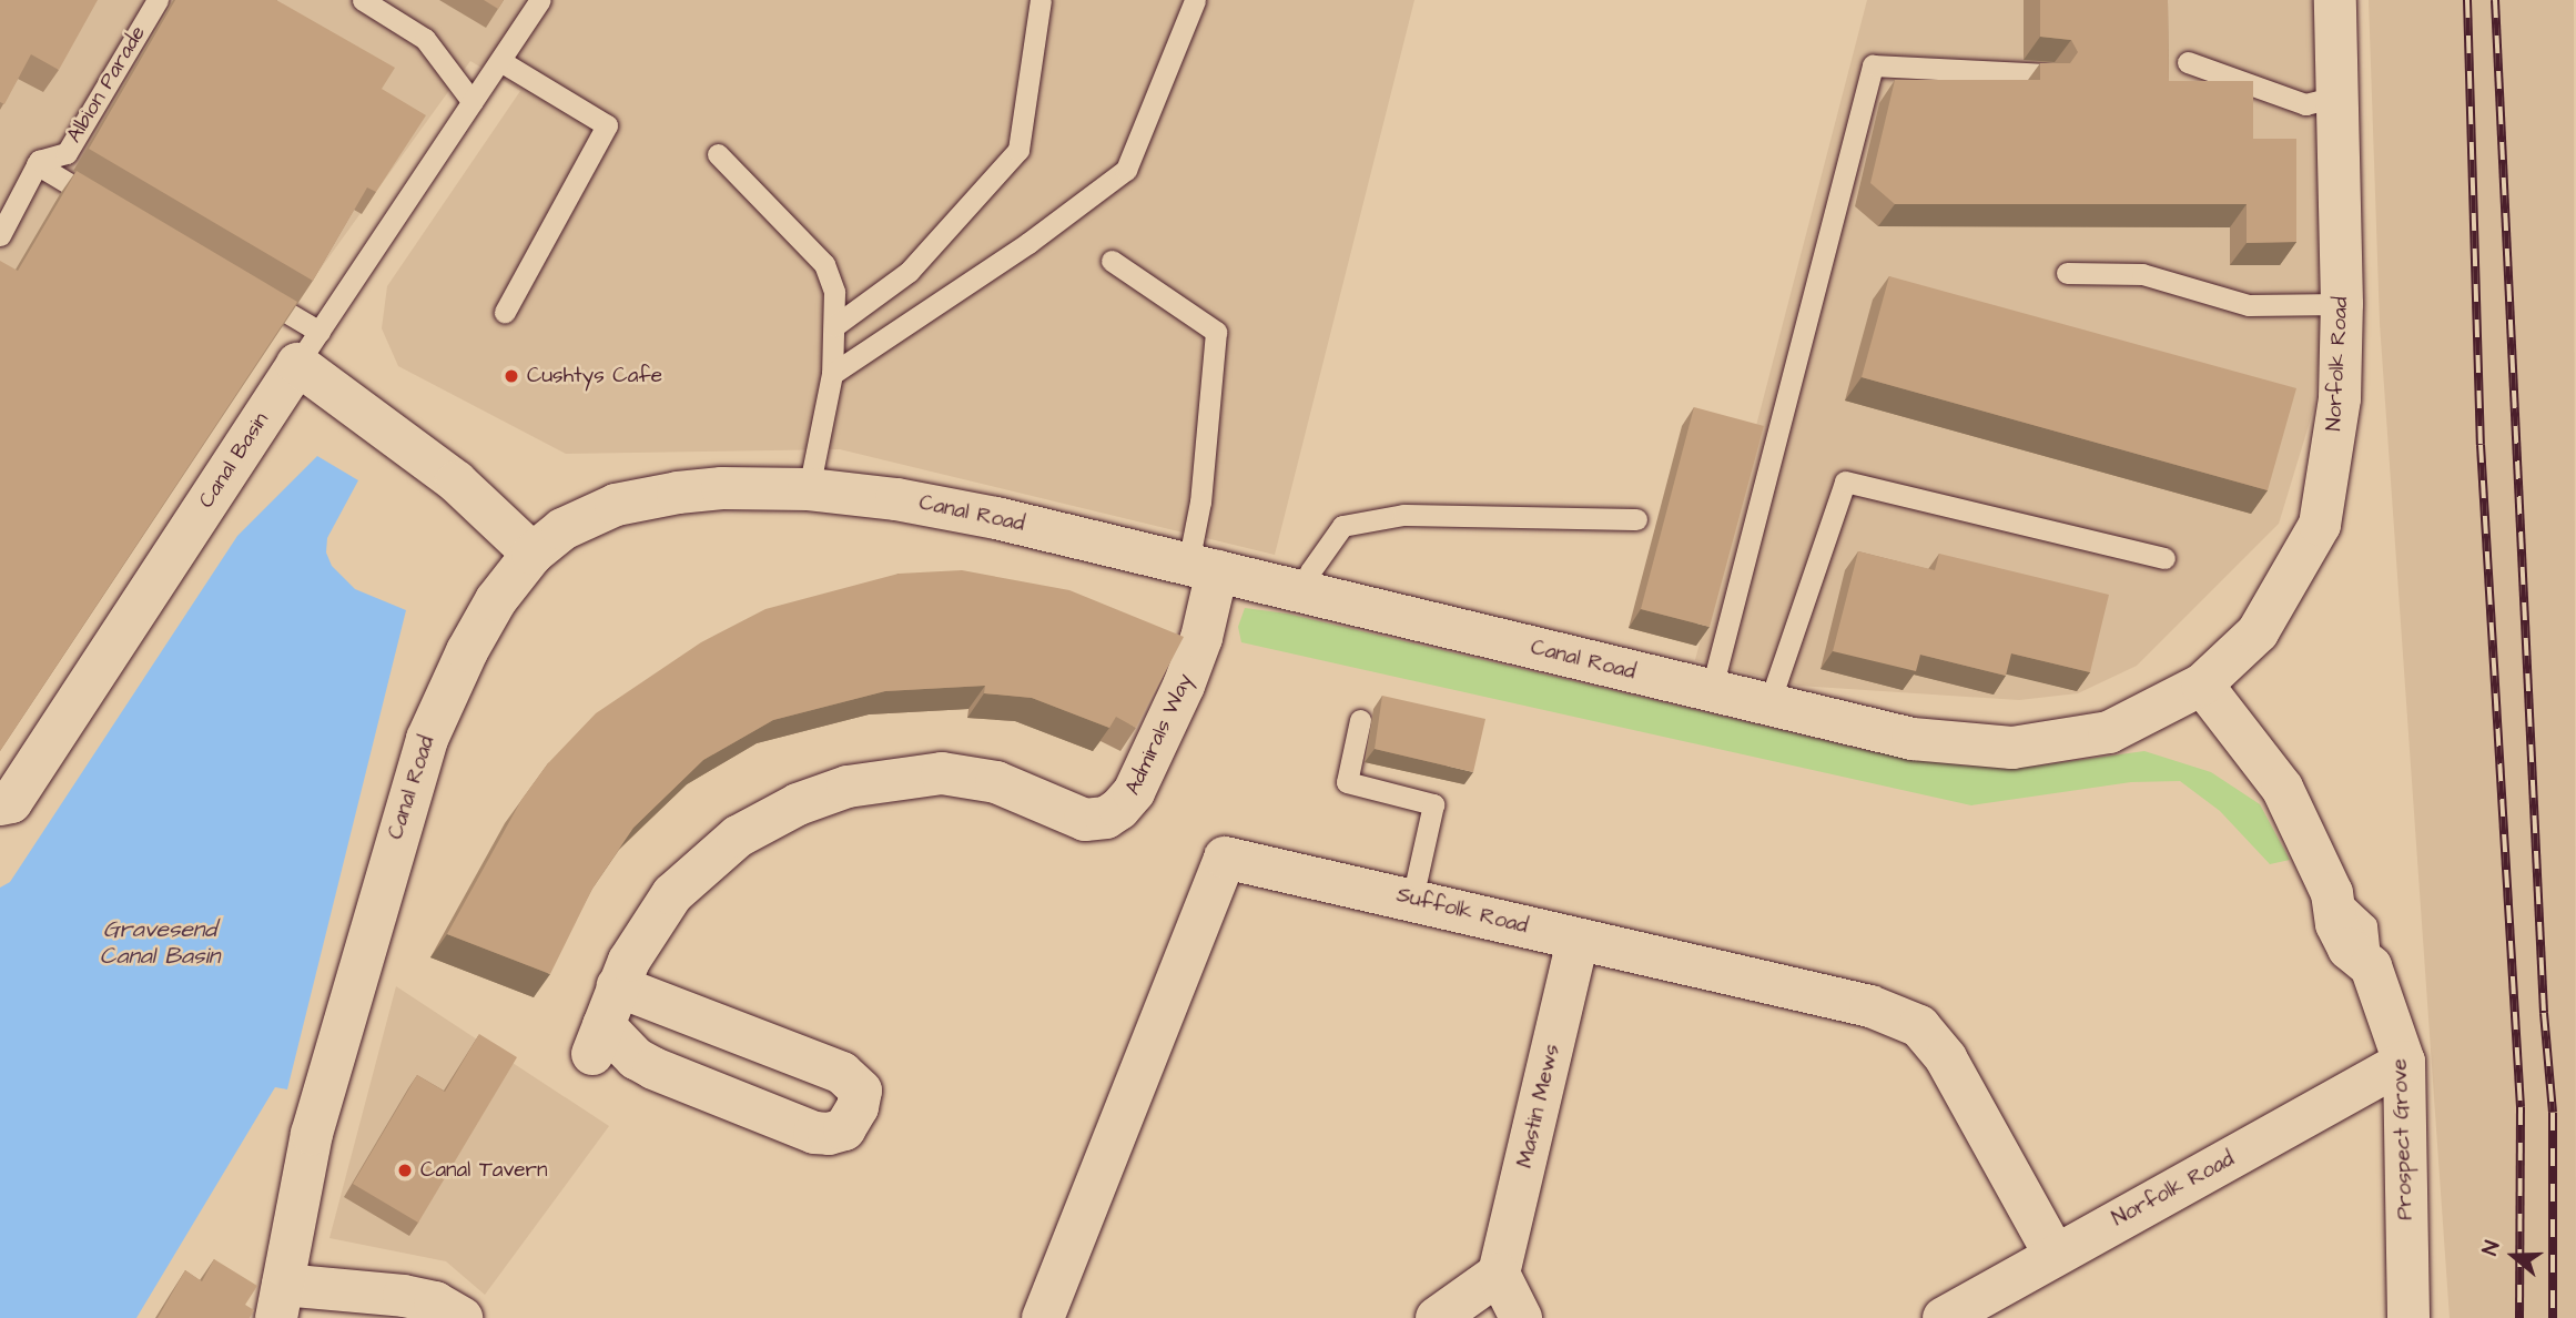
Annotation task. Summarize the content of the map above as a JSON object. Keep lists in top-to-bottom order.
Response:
{
  "streets": {
    "street": [
      "Norfolk Road",
      "Canal Basin",
      "Canal Road",
      "Admirals Way",
      "Suffolk Road",
      "Mastin Mews",
      "Prospect Grove"
    ],
    "lane": ["Albion Parade"]
  },
  "crossings": [
    ["Norfolk Road", "Canal Road"],
    ["Norfolk Road", "Suffolk Road"],
    ["Norfolk Road", "Prospect Grove"],
    ["Canal Road", "Admirals Way"],
    ["Canal Road", "Prospect Grove"],
    ["Suffolk Road", "Mastin Mews"]
  ],
  "water": ["Gravesend Canal Basin"],
  "places": ["Cushtys Cafe", "Canal Tavern"],
  "north": "left"
}
